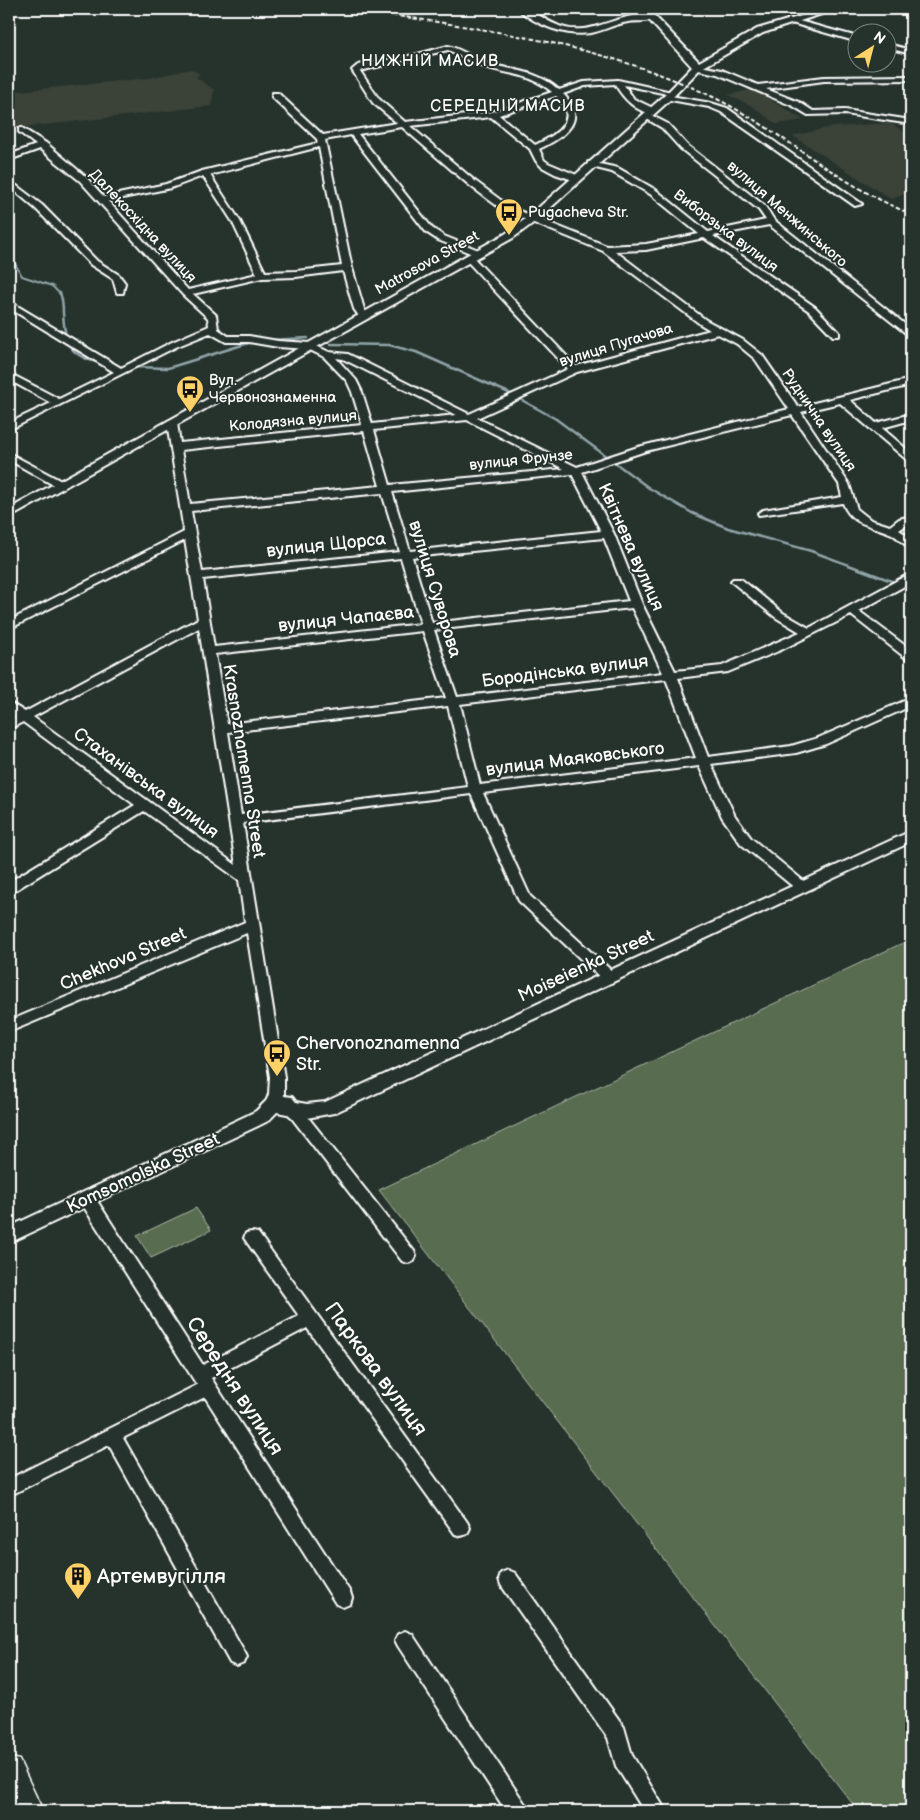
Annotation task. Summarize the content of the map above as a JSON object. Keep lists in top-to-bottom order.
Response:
{
  "streets": {
    "street": [
      "вулиця Менжинського",
      "Далекосхідна вулиця",
      "Виборзька вулиця",
      "Matrosova Street",
      "вулиця Пугачова",
      "Руднична вулиця",
      "Колодязна вулиця",
      "вулиця Фрунзе",
      "вулиця Щорса",
      "Квітнева вулиця",
      "вулиця Суворова",
      "вулиця Чапаєва",
      "Бородінська вулиця",
      "вулиця Маяковського",
      "Krasnoznamenna Street",
      "Стаханівська вулиця",
      "Chekhova Street",
      "Moiseienka Street",
      "Komsomolska Street",
      "Паркова вулиця",
      "Середня вулиця"
    ]
  },
  "crossings": [
    ["вулиця Менжинського", "Matrosova Street"],
    ["Виборзька вулиця", "Matrosova Street"],
    ["Matrosova Street", "Квітнева вулиця"],
    ["Matrosova Street", "Krasnoznamenna Street"],
    ["вулиця Пугачова", "Руднична вулиця"],
    ["вулиця Пугачова", "Колодязна вулиця"],
    ["вулиця Пугачова", "Квітнева вулиця"],
    ["Руднична вулиця", "вулиця Фрунзе"],
    ["Колодязна вулиця", "Квітнева вулиця"],
    ["Колодязна вулиця", "вулиця Суворова"],
    ["Колодязна вулиця", "Krasnoznamenna Street"],
    ["вулиця Фрунзе", "Квітнева вулиця"],
    ["вулиця Фрунзе", "вулиця Суворова"],
    ["вулиця Фрунзе", "Krasnoznamenna Street"],
    ["вулиця Щорса", "Квітнева вулиця"],
    ["вулиця Щорса", "вулиця Суворова"],
    ["вулиця Щорса", "Krasnoznamenna Street"],
    ["Квітнева вулиця", "вулиця Суворова"],
    ["Квітнева вулиця", "вулиця Чапаєва"],
    ["Квітнева вулиця", "Бородінська вулиця"],
    ["Квітнева вулиця", "вулиця Маяковського"],
    ["Квітнева вулиця", "Moiseienka Street"],
    ["вулиця Суворова", "вулиця Чапаєва"],
    ["вулиця Суворова", "Бородінська вулиця"],
    ["вулиця Суворова", "вулиця Маяковського"],
    ["вулиця Суворова", "Moiseienka Street"],
    ["вулиця Чапаєва", "Krasnoznamenna Street"],
    ["Бородінська вулиця", "Krasnoznamenna Street"],
    ["вулиця Маяковського", "Krasnoznamenna Street"],
    ["Krasnoznamenna Street", "Стаханівська вулиця"],
    ["Krasnoznamenna Street", "Chekhova Street"],
    ["Krasnoznamenna Street", "Moiseienka Street"],
    ["Krasnoznamenna Street", "Komsomolska Street"],
    ["Moiseienka Street", "Komsomolska Street"],
    ["Komsomolska Street", "Середня вулиця"]
  ],
  "districts": ["НИЖНІЙ МАСИВ", "СЕРЕДНІЙ МАСИВ"],
  "places": {
    "bus stop": ["Pugacheva Str.", "Вул. Червонознаменна", "Chervonoznamenna Str."],
    "building": ["Артемвугілля"]
  },
  "north": "top right"
}
